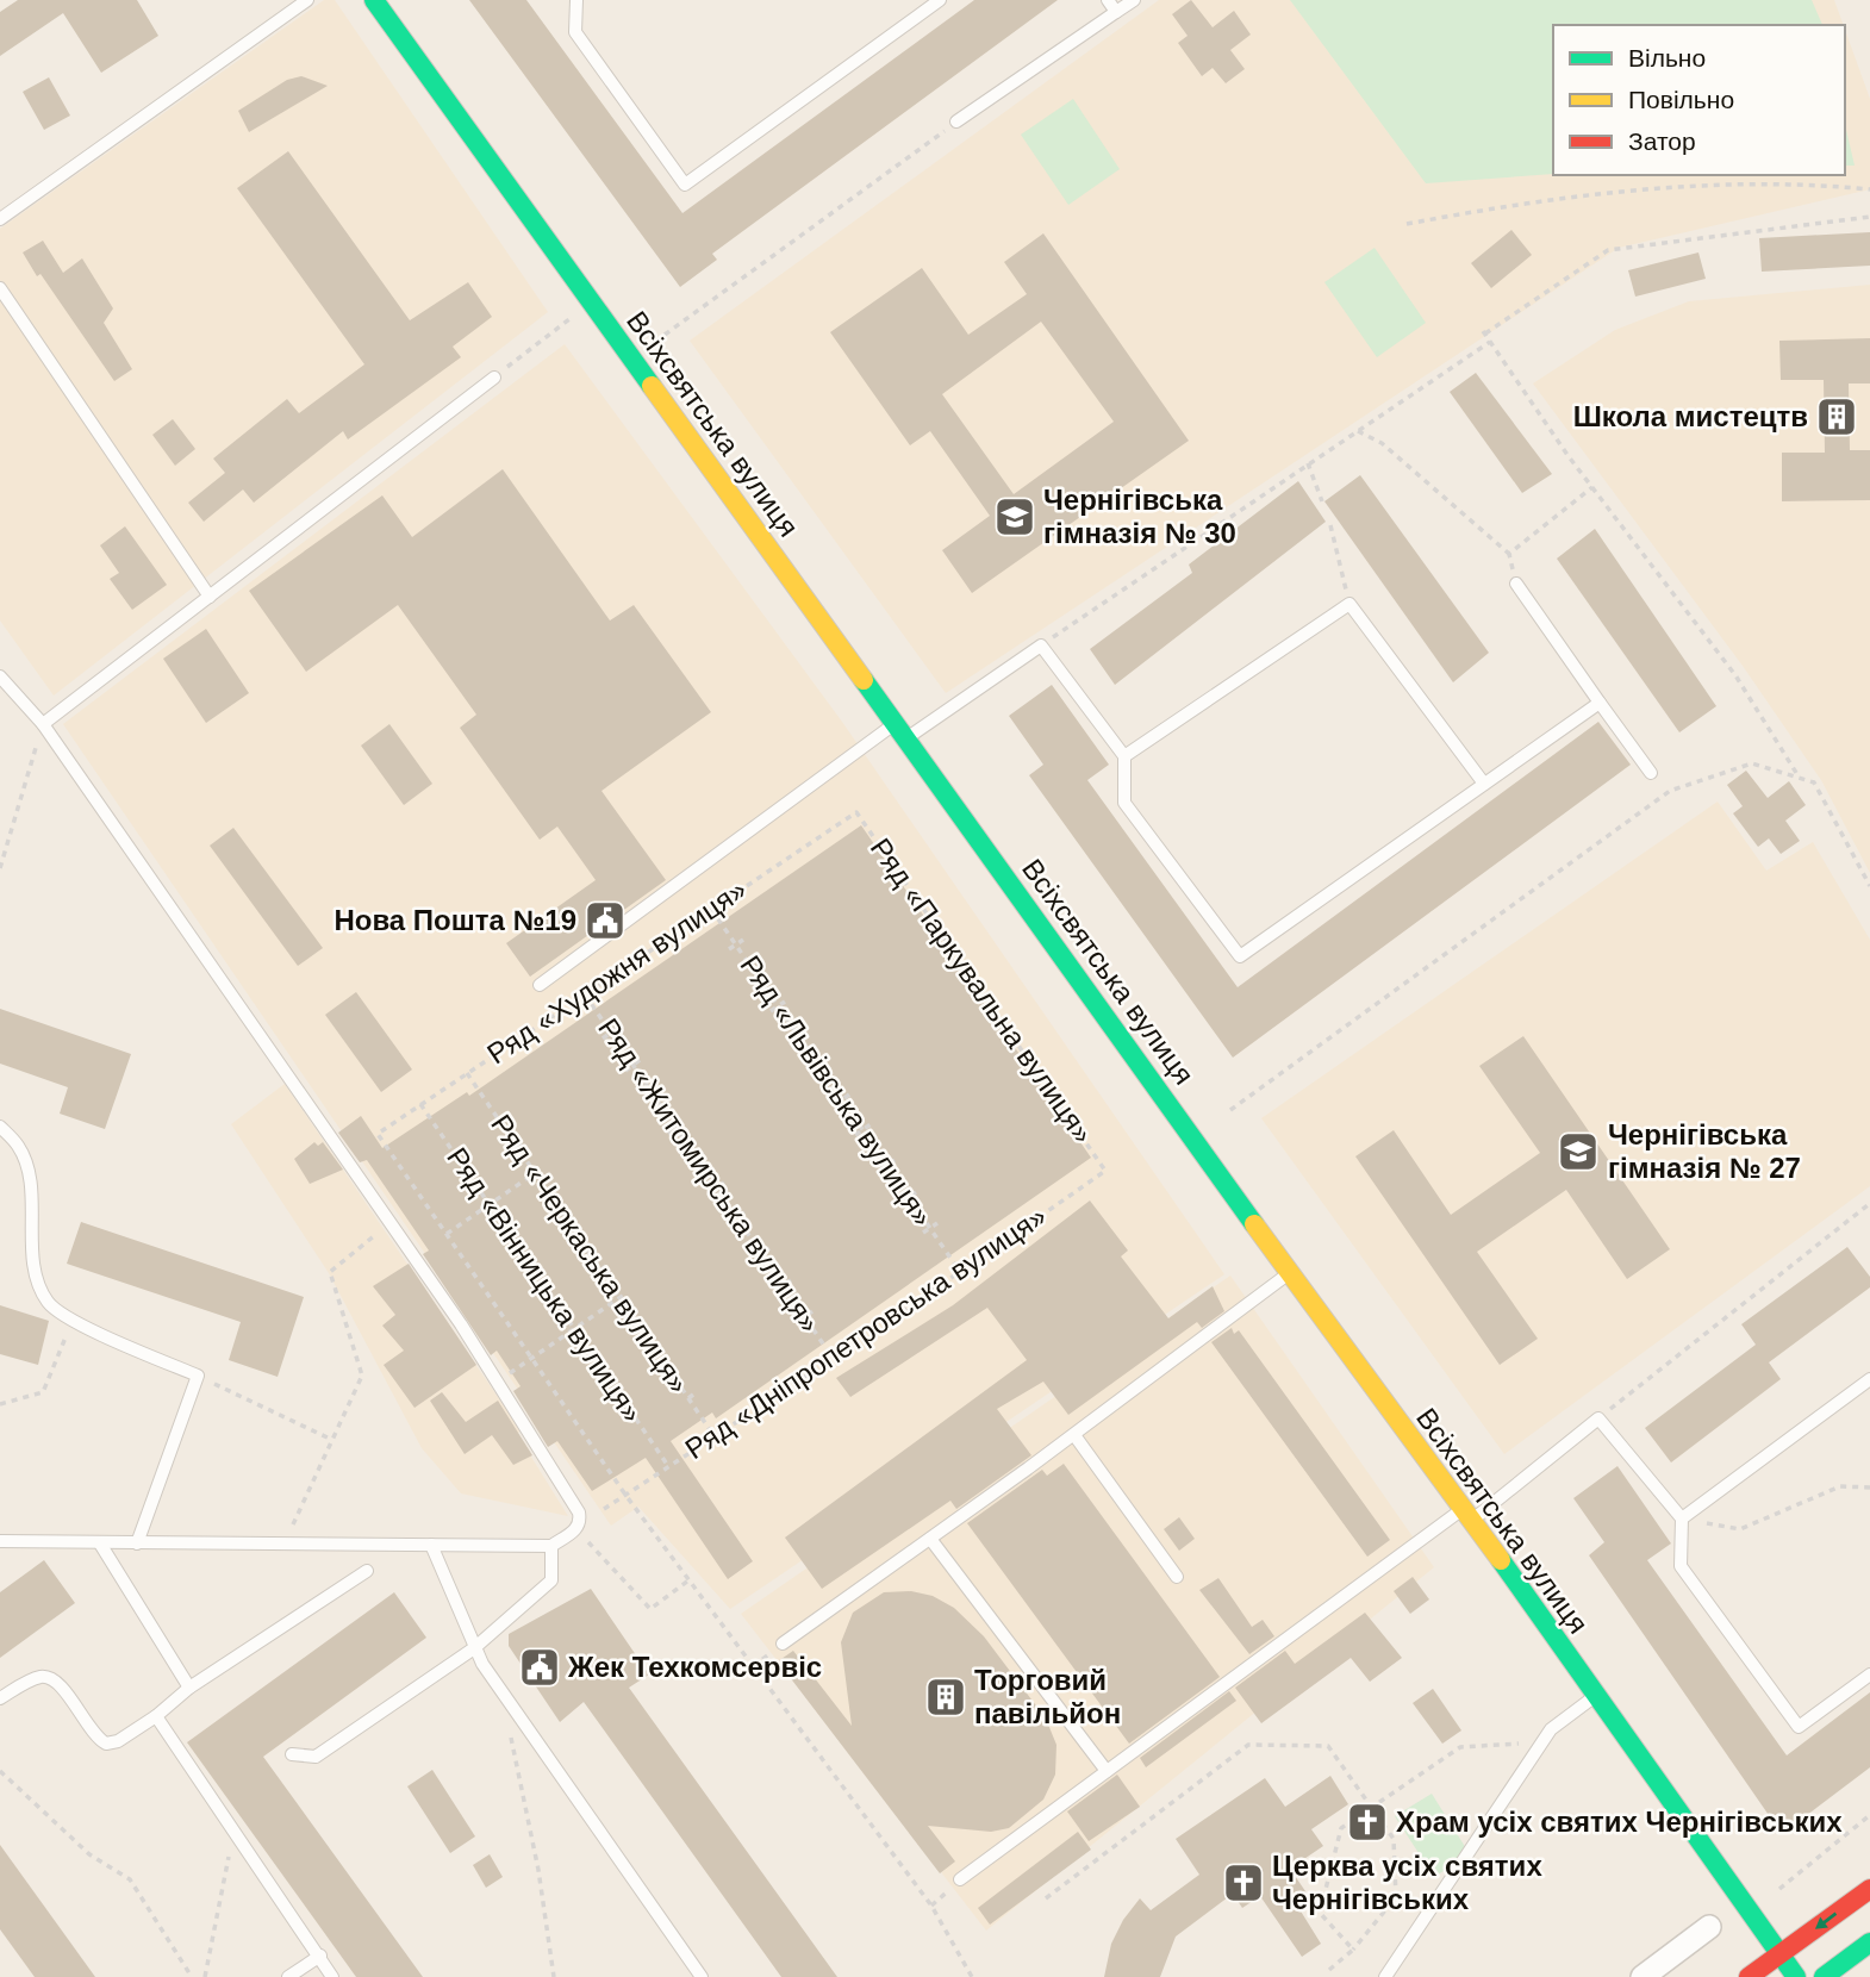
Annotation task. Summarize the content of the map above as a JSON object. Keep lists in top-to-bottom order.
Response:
{
  "streets": {
    "street": ["Всіхсвятська вулиця"],
    "path": [
      "Ряд «Художня вулиця»",
      "Ряд «Паркувальна вулиця»",
      "Ряд «Львівська вулиця»",
      "Ряд «Житомирська вулиця»",
      "Ряд «Черкаська вулиця»",
      "Ряд «Вінницька вулиця»",
      "Ряд «Дніпропетровська вулиця»"
    ]
  },
  "crossings": [
    ["Ряд «Художня вулиця»", "Ряд «Паркувальна вулиця»"],
    ["Ряд «Художня вулиця»", "Ряд «Львівська вулиця»"],
    ["Ряд «Художня вулиця»", "Ряд «Житомирська вулиця»"],
    ["Ряд «Художня вулиця»", "Ряд «Черкаська вулиця»"],
    ["Ряд «Художня вулиця»", "Ряд «Вінницька вулиця»"],
    ["Ряд «Паркувальна вулиця»", "Ряд «Дніпропетровська вулиця»"],
    ["Ряд «Львівська вулиця»", "Ряд «Дніпропетровська вулиця»"],
    ["Ряд «Житомирська вулиця»", "Ряд «Дніпропетровська вулиця»"],
    ["Ряд «Черкаська вулиця»", "Ряд «Дніпропетровська вулиця»"],
    ["Ряд «Вінницька вулиця»", "Ряд «Дніпропетровська вулиця»"]
  ],
  "places": {
    "building": ["Школа мистецтв", "Торговий павільйон"],
    "school or university": ["Чернігівська гімназія № 30", "Чернігівська гімназія № 27"],
    "public building": ["Нова Пошта №19", "Жек Техкомсервіс"],
    "church": ["Храм усіх святих Чернігівських", "Церква усіх святих Чернігівських"]
  },
  "legend": ["Вільно", "Повільно", "Затор"]
}
